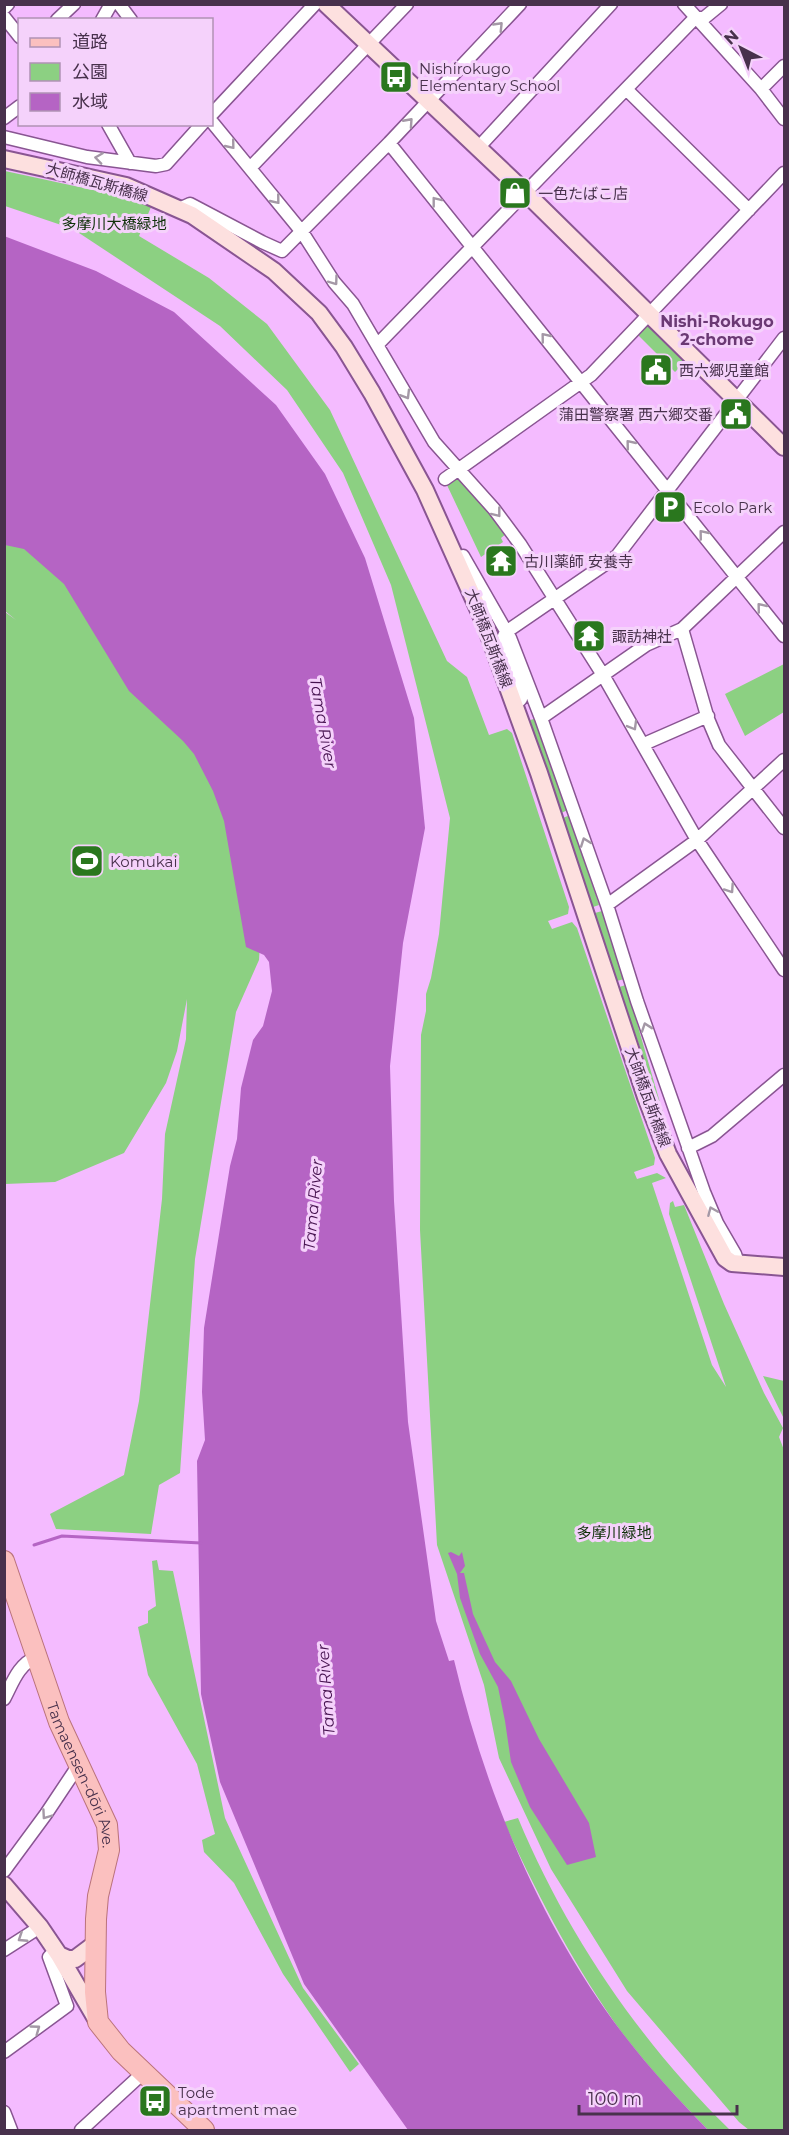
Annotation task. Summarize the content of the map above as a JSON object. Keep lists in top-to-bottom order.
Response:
{
  "streets": {
    "main road": ["Tamaensen-dōri Ave."],
    "street": ["大師橋瓦斯橋線"]
  },
  "districts": ["Nishi-Rokugo 2-chome"],
  "water": ["Tama River"],
  "parks": ["多摩川大橋緑地", "多摩川緑地"],
  "places": {
    "bus stop": ["Nishirokugo Elementary School", "Tode apartment mae"],
    "shop": ["一色たばこ店"],
    "public building": ["西六郷児童館", "蒲田警察署 西六郷交番"],
    "parking": ["Ecolo Park"],
    "temple": ["古川薬師 安養寺", "諏訪神社"],
    "sports": ["Komukai"]
  },
  "legend": ["道路", "公園", "水域"],
  "scale_bar": "100 m",
  "north": "top left"
}
